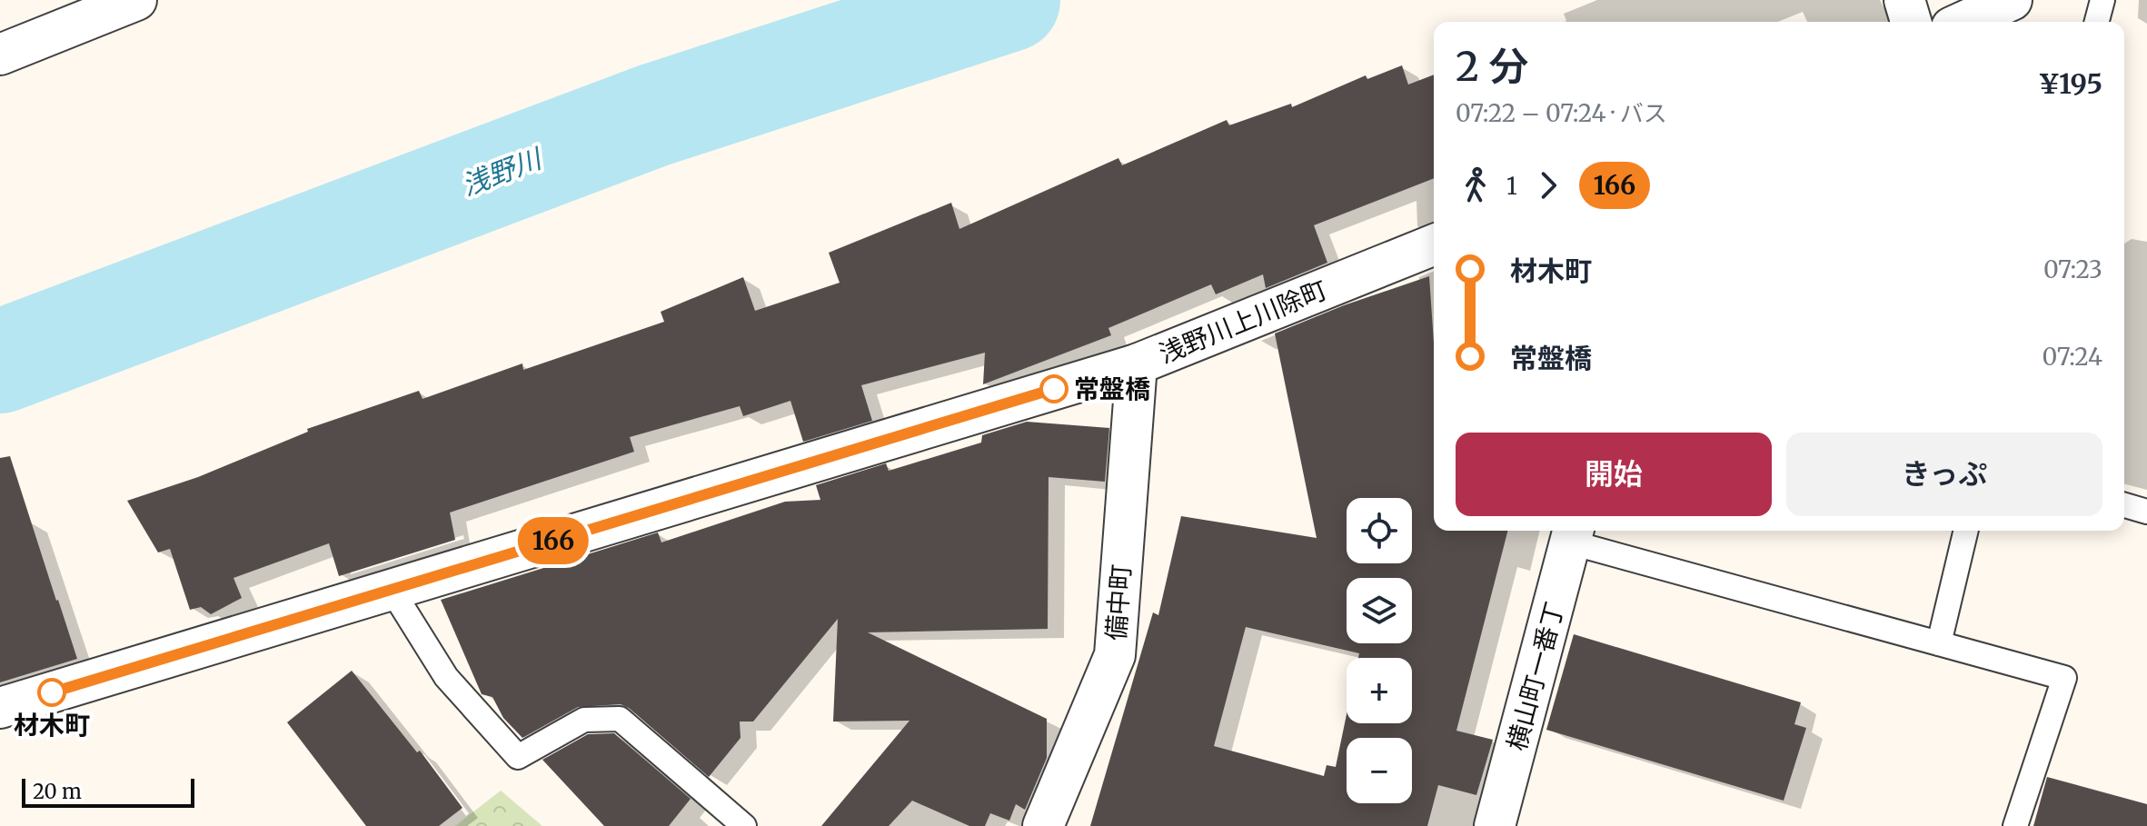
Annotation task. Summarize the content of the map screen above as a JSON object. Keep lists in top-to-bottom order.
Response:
{
  "streets": {
    "street": ["浅野川上川除町", "備中町", "横山町一番丁"]
  },
  "crossings": [
    ["浅野川上川除町", "備中町"]
  ],
  "water": ["浅野川"],
  "places": ["常盤橋", "材木町"],
  "lines": ["bus line 166"],
  "scale_bar": "20 m",
  "page": {
    "on_map": "166",
    "heading": ["2 分", "07:22 – 07:24 · バス", "¥195"],
    "legs": ["1", "166"],
    "list": [
      {
        "name": "材木町",
        "value": "07:23"
      },
      {
        "name": "常盤橋",
        "value": "07:24"
      }
    ],
    "buttons": ["開始", "きっぷ"],
    "map_buttons": ["+", "−"],
    "scale": "20 m"
  }
}
